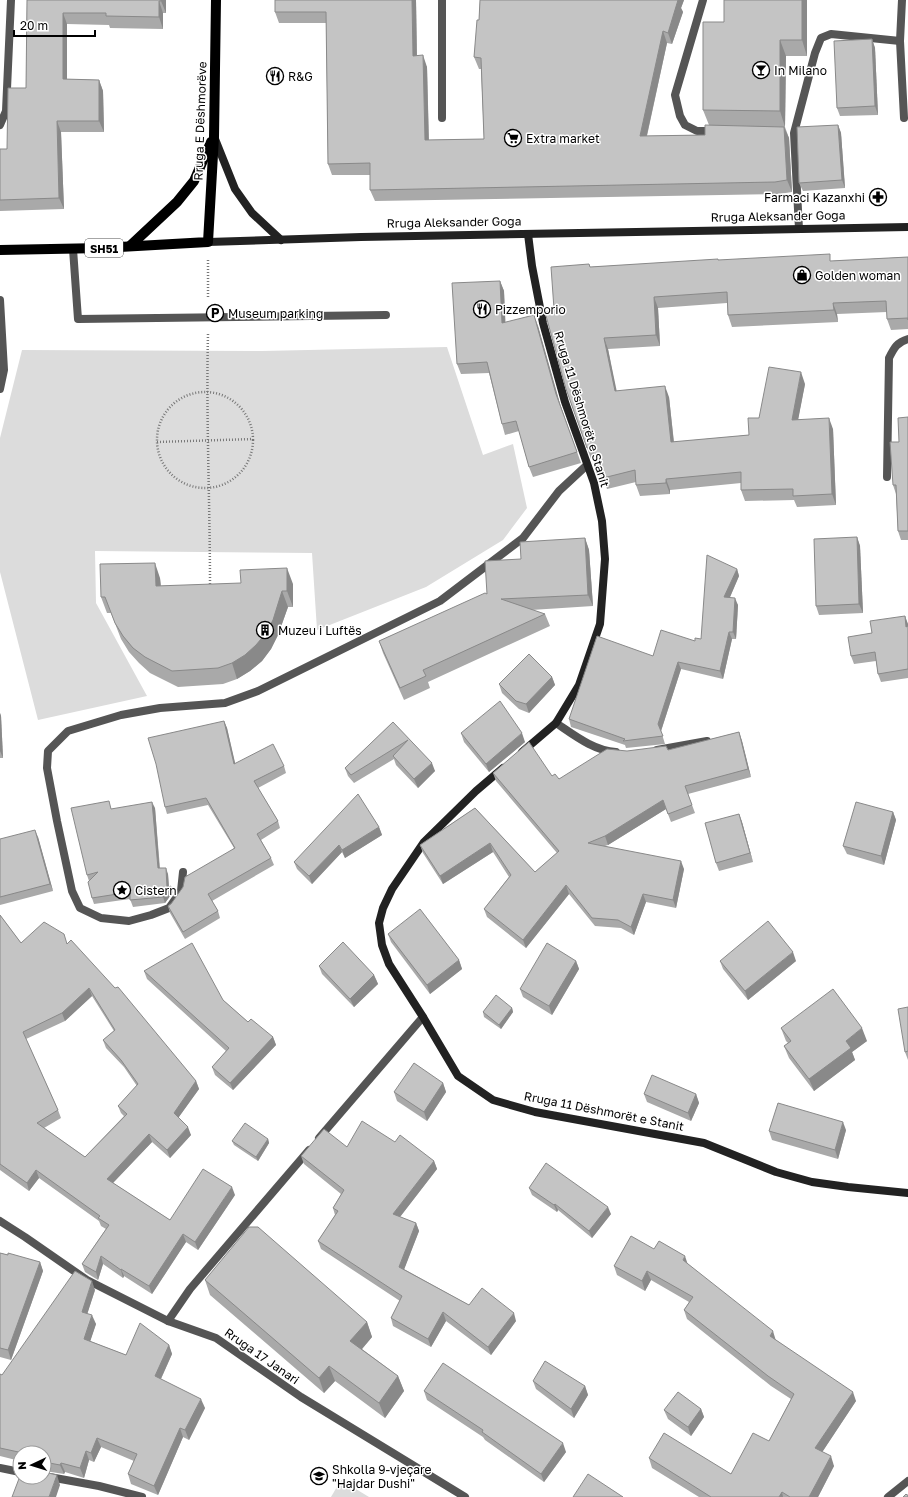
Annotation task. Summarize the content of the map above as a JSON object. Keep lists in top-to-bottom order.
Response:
{
  "streets": {
    "main road": ["Rruga E Dëshmorëve", "Rruga Aleksander Goga", "SH51"],
    "street": ["Rruga 11 Dëshmorët e Stanit", "Rruga 17 Janari"]
  },
  "crossings": [
    ["Rruga E Dëshmorëve", "Rruga Aleksander Goga"],
    ["Rruga Aleksander Goga", "Rruga 11 Dëshmorët e Stanit"]
  ],
  "places": {
    "bar": ["In Milano"],
    "restaurant": ["R&G", "Pizzemporio"],
    "supermarket": ["Extra market"],
    "pharmacy": ["Farmaci Kazanxhi"],
    "shop": ["Golden woman"],
    "parking": ["Museum parking"],
    "building": ["Muzeu i Luftës"],
    "place": ["Cistern"],
    "school or university": ["Shkolla 9-vjeçare \"Hajdar Dushi\""]
  },
  "scale_bar": "20 m",
  "north": "left"
}
